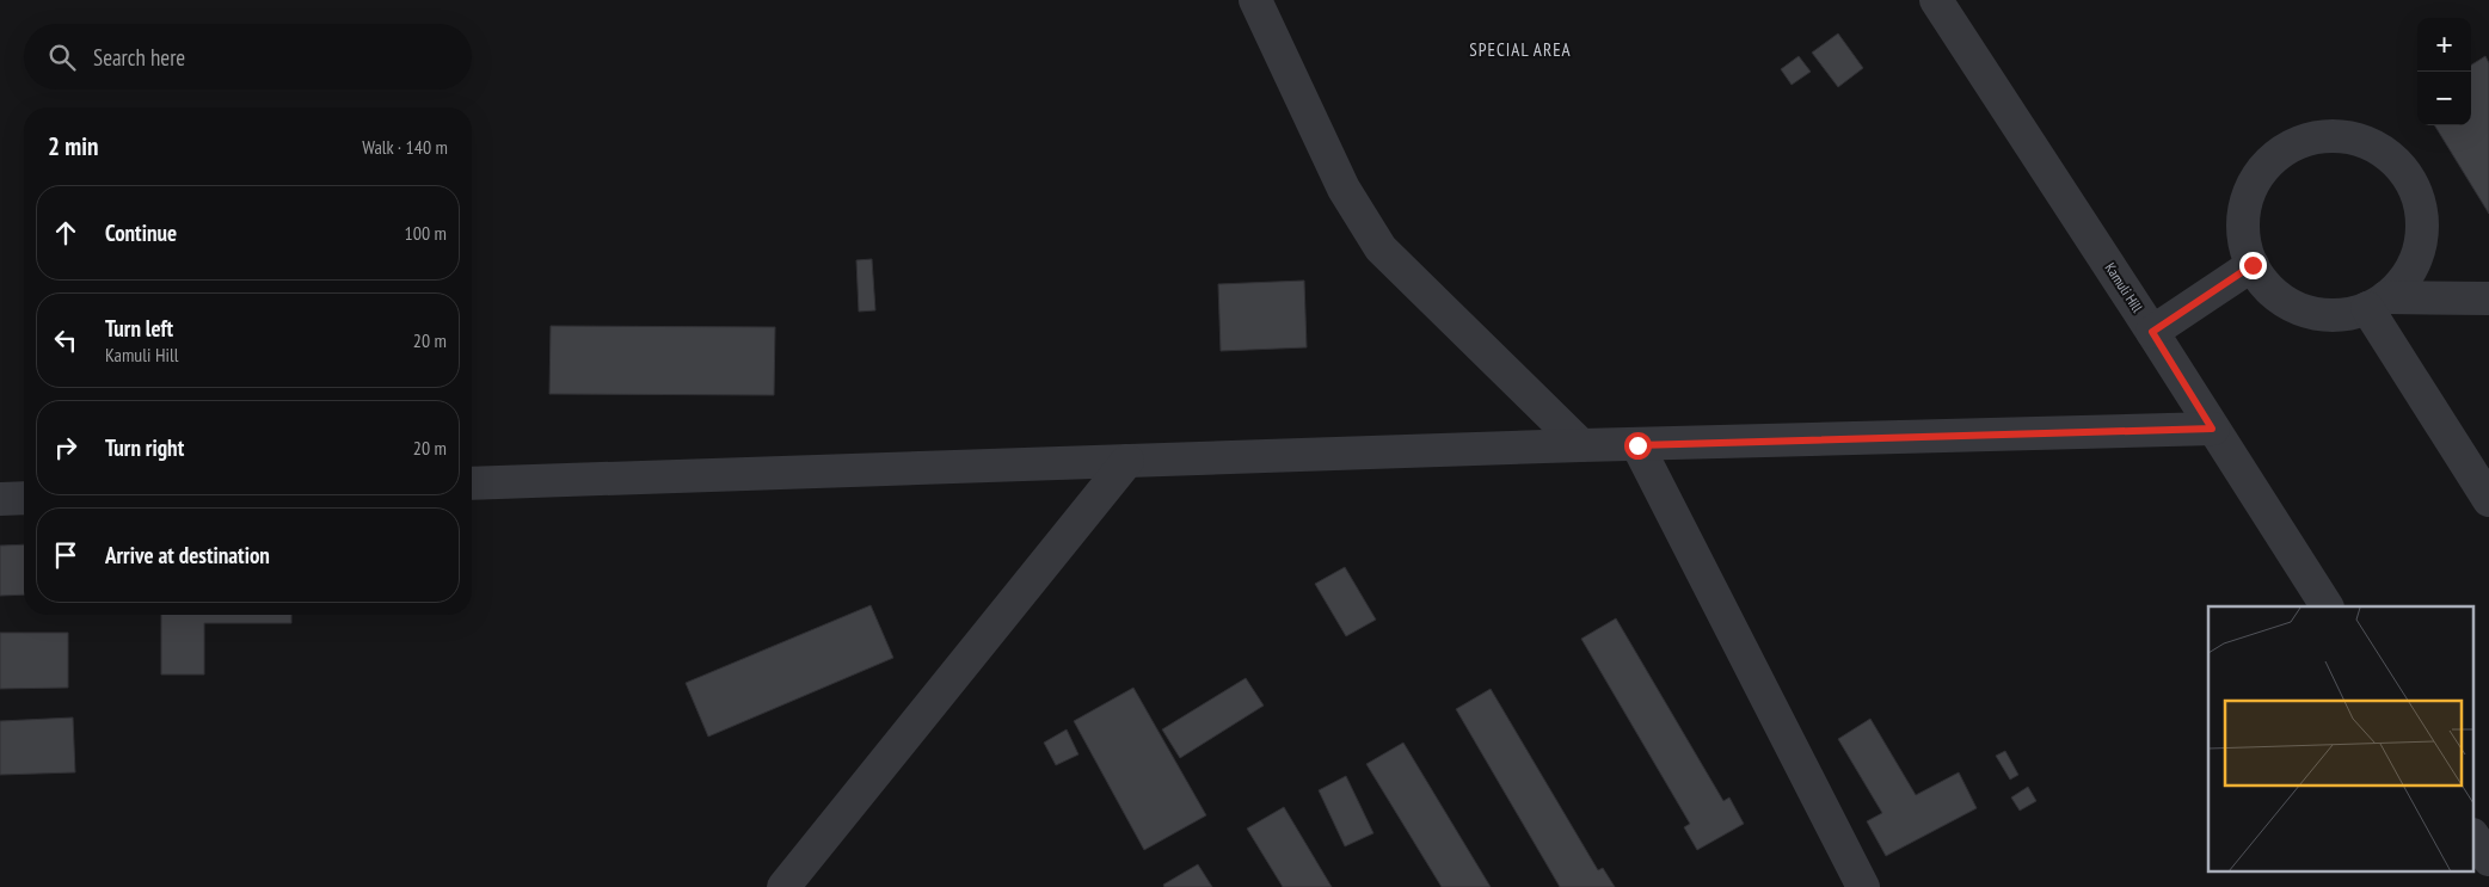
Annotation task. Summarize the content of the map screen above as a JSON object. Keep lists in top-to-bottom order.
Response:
{
  "streets": {
    "street": ["Kamuli Hill"]
  },
  "districts": ["SPECIAL AREA"],
  "page": {
    "map_buttons": ["+", "−"],
    "search": "Search here",
    "heading": ["2 min", "Walk · 140 m"],
    "list": [
      ["Continue", "100 m"],
      ["Turn left", "Kamuli Hill", "20 m"],
      ["Turn right", "20 m"],
      "Arrive at destination"
    ]
  }
}
